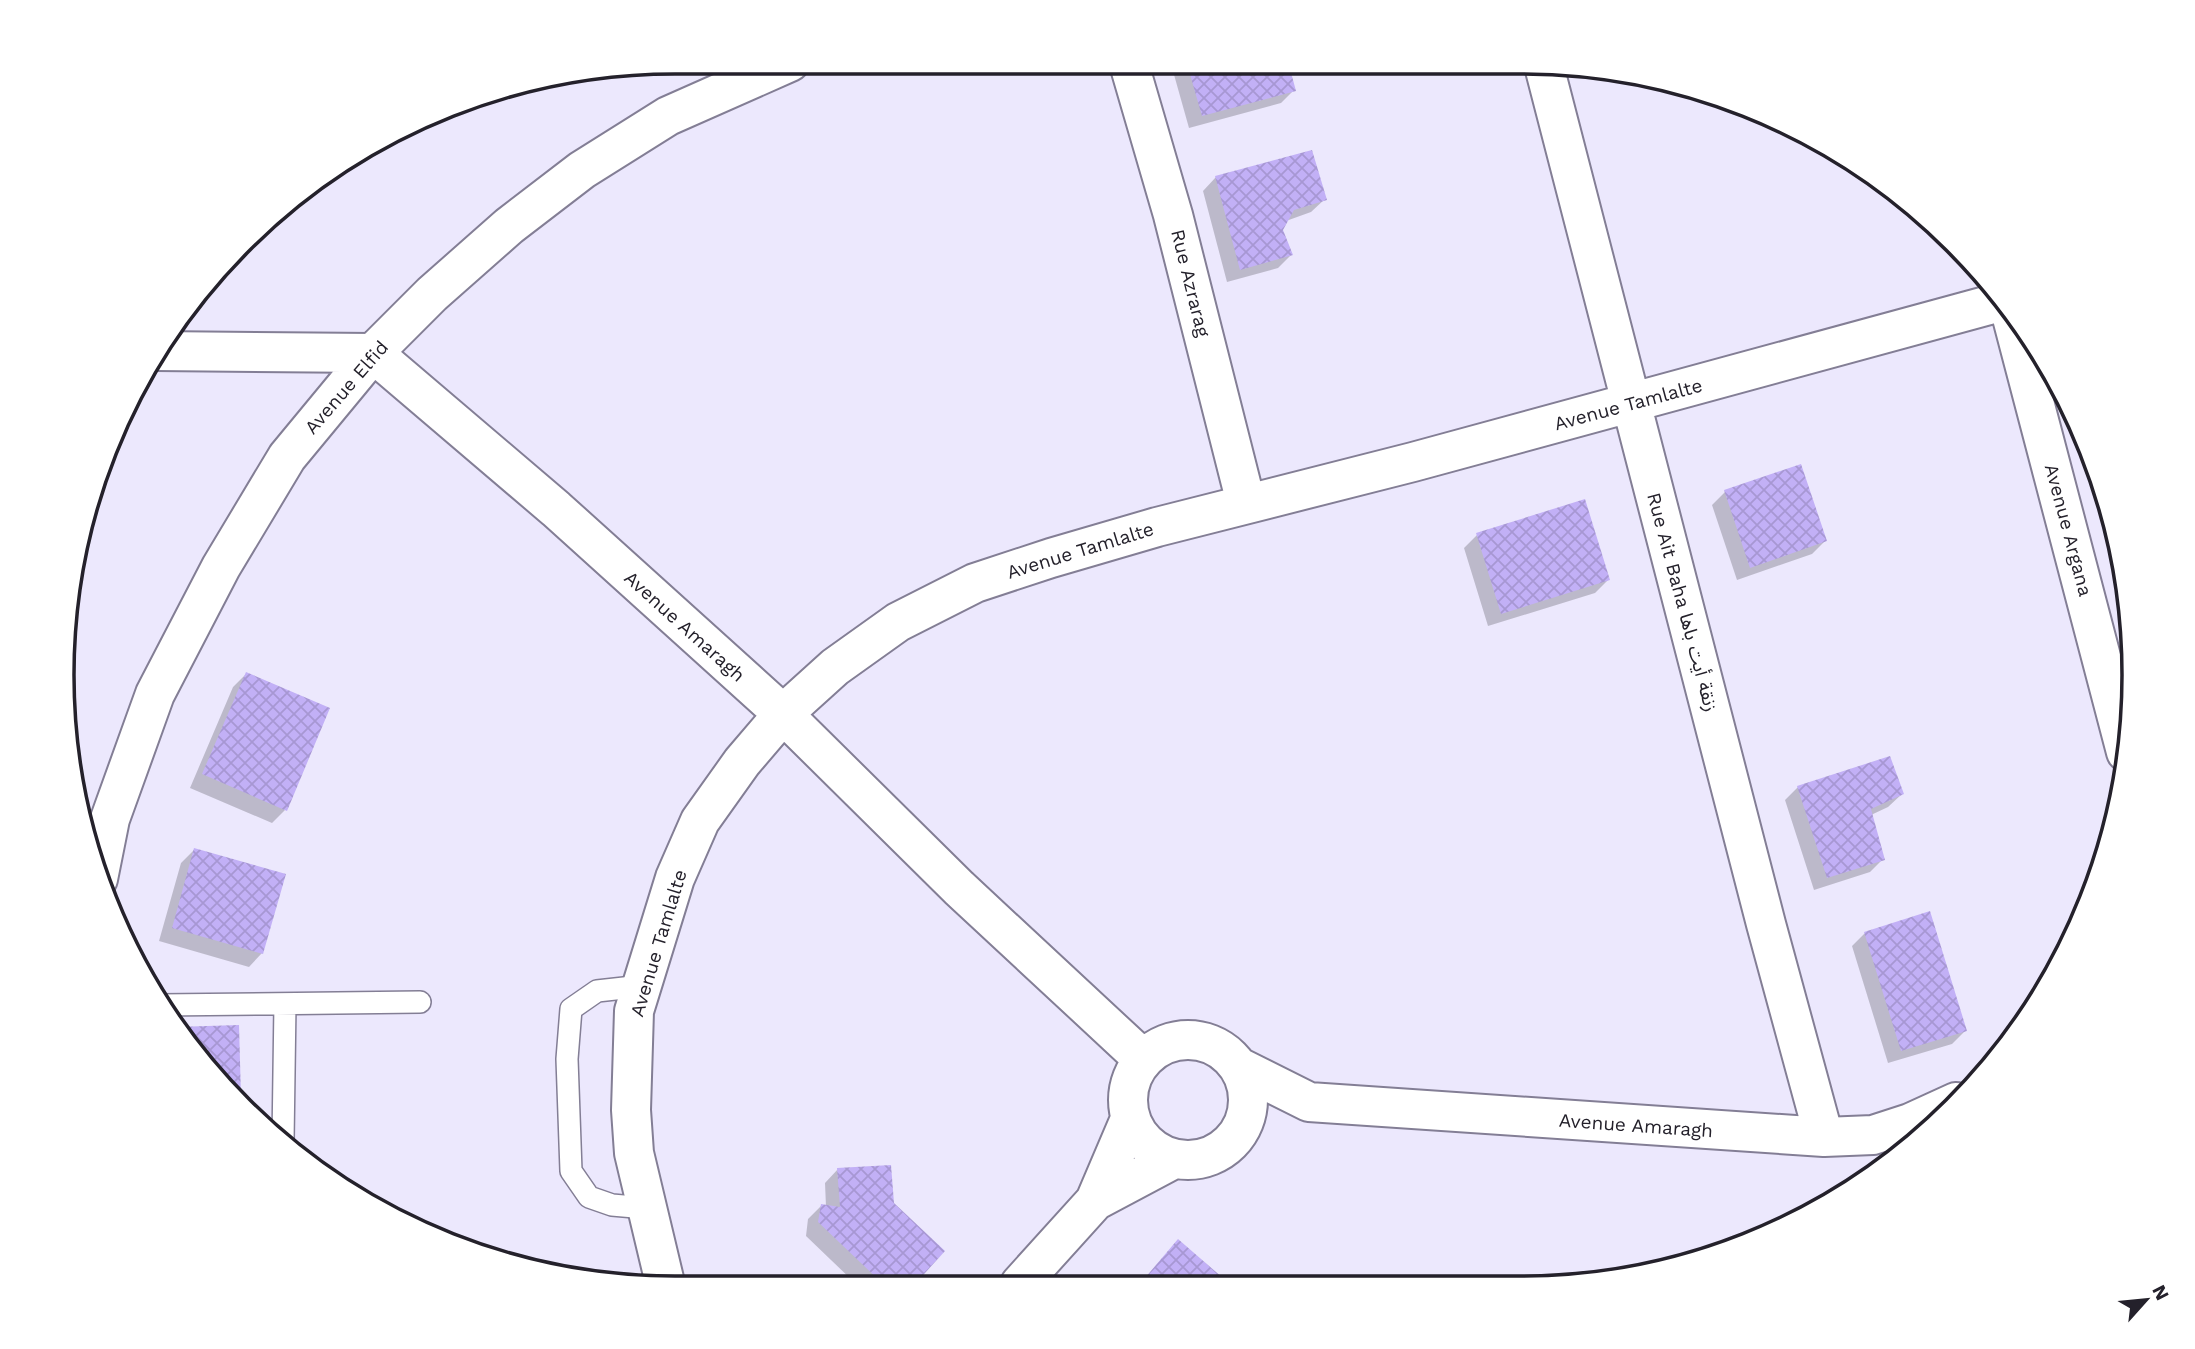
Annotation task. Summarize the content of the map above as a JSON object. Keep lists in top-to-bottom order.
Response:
{
  "streets": {
    "street": [
      "Rue Azrarag",
      "Avenue Elfid",
      "Avenue Tamlalte",
      "Avenue Argana",
      "Rue Ait Baha زنقة أيت باها",
      "Avenue Amaragh"
    ]
  },
  "crossings": [
    ["Rue Azrarag", "Avenue Tamlalte"],
    ["Avenue Elfid", "Avenue Amaragh"],
    ["Avenue Tamlalte", "Rue Ait Baha زنقة أيت باها"],
    ["Avenue Tamlalte", "Avenue Amaragh"],
    ["Rue Ait Baha زنقة أيت باها", "Avenue Amaragh"]
  ],
  "north": "top right"
}
